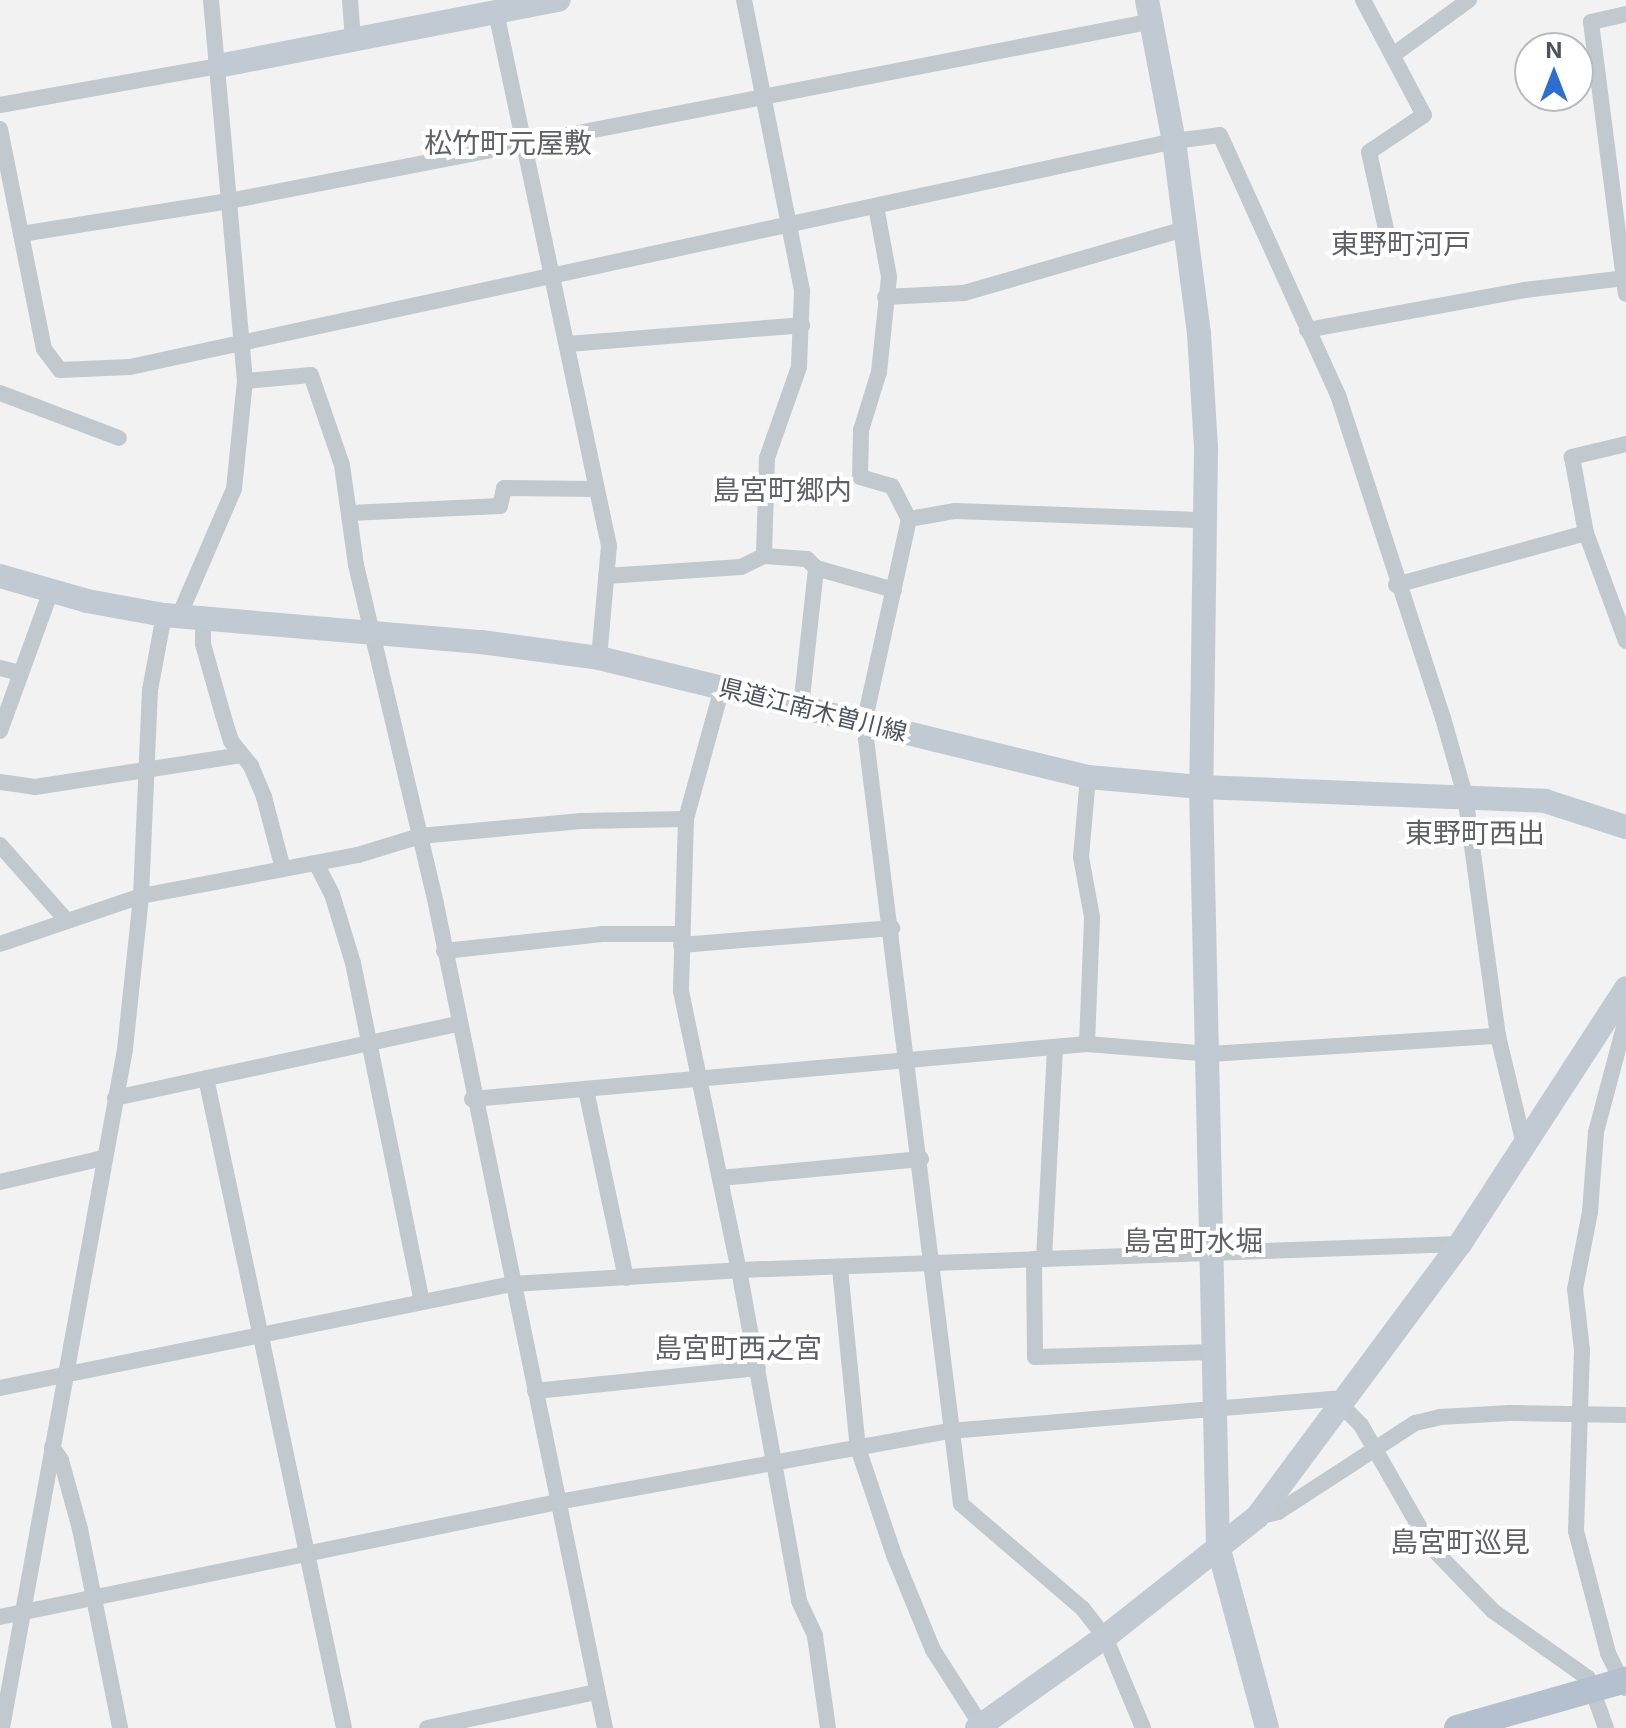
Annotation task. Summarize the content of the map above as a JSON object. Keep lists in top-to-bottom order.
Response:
{
  "streets": {
    "street": ["県道江南木曽川線"]
  },
  "districts": [
    "松竹町元屋敷",
    "東野町河戸",
    "島宮町郷内",
    "東野町西出",
    "島宮町水堀",
    "島宮町西之宮",
    "島宮町巡見"
  ],
  "north": "top"
}
